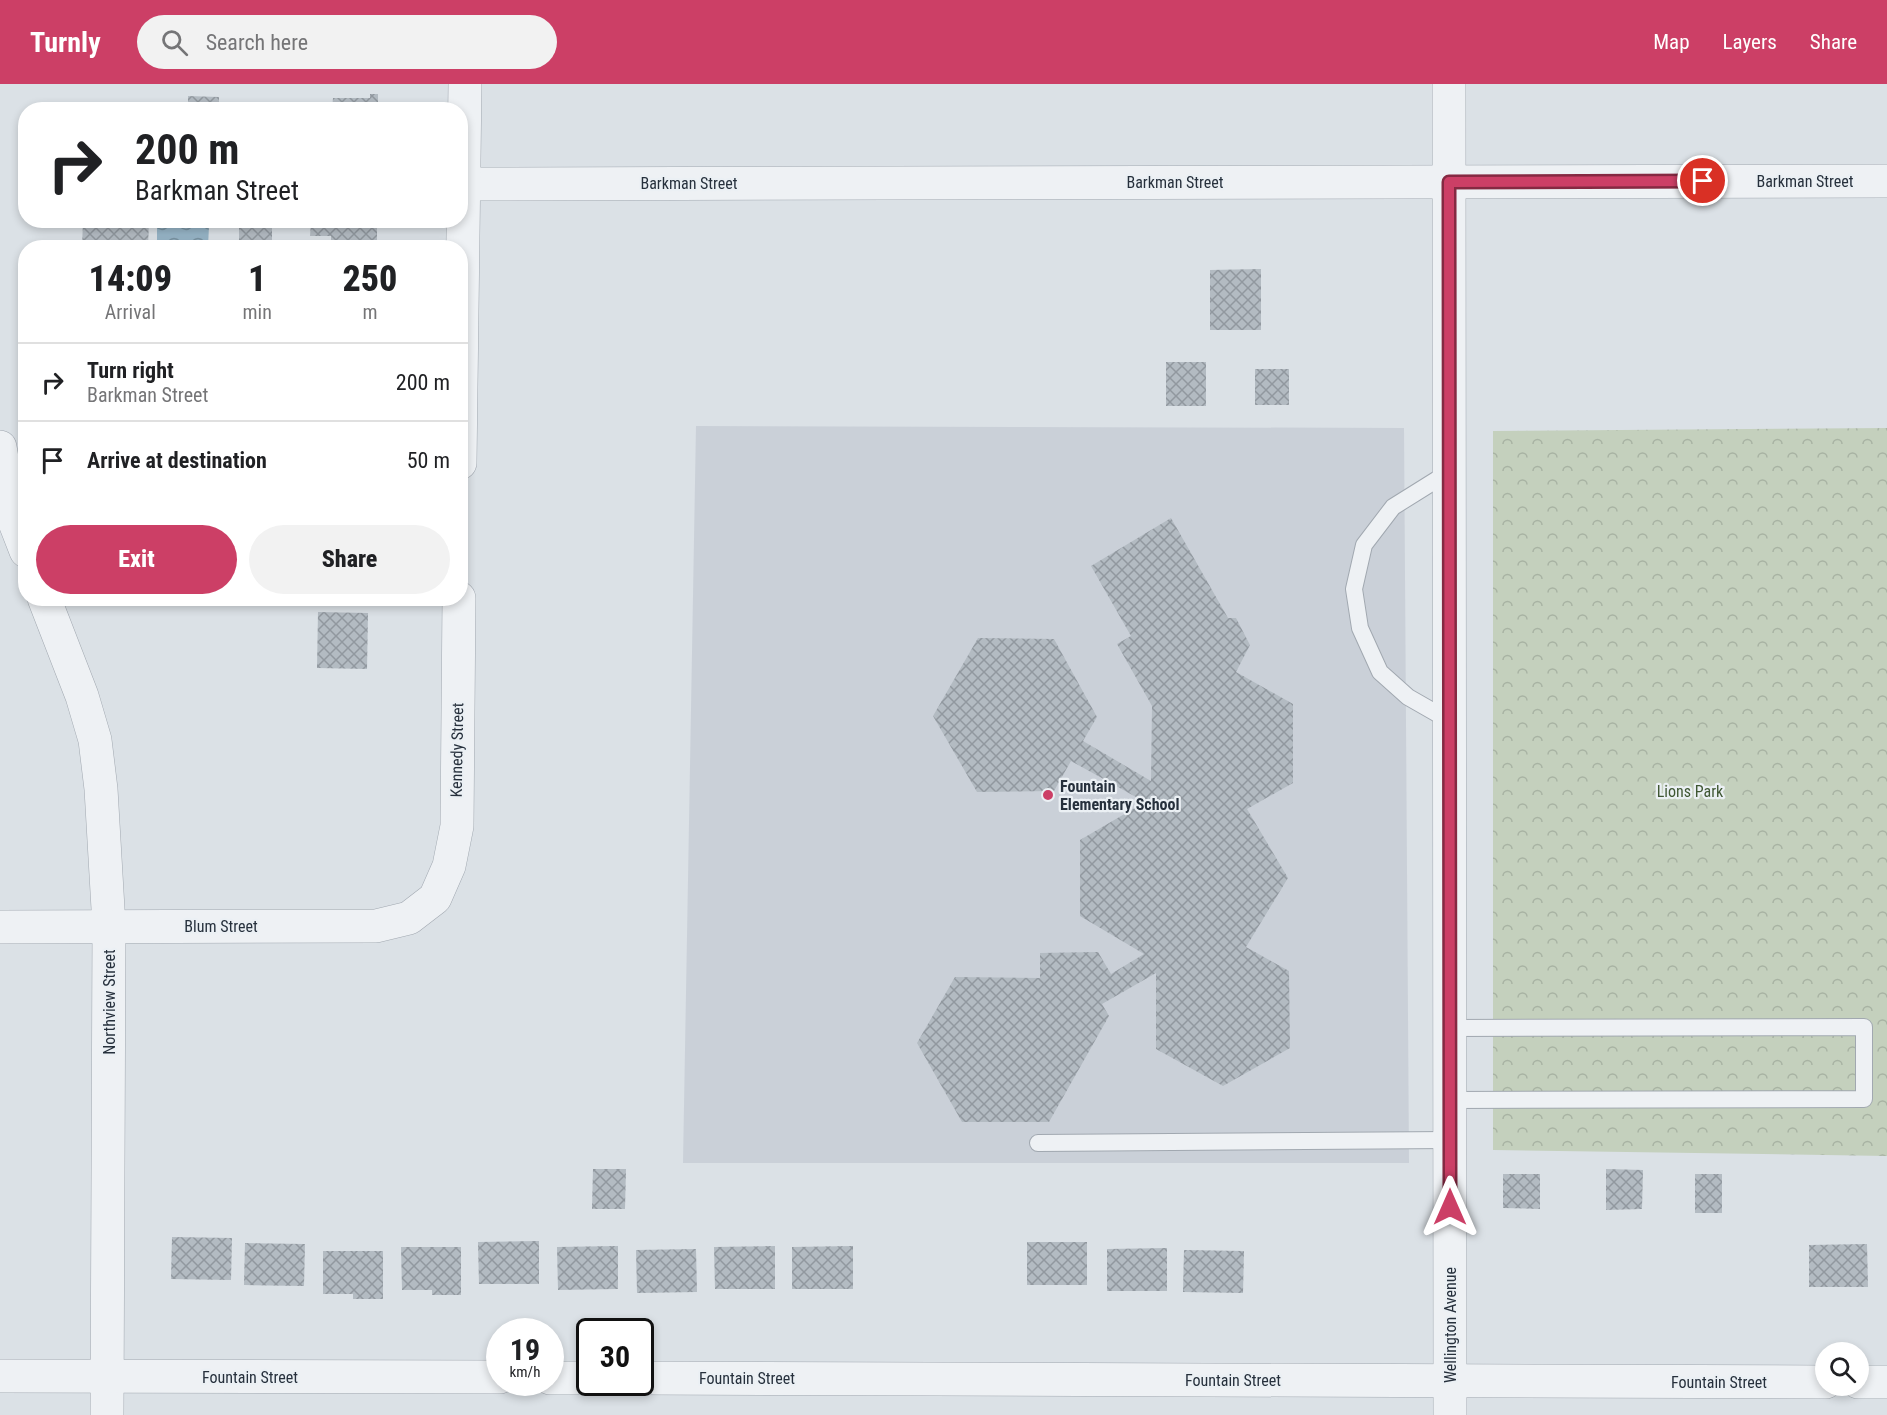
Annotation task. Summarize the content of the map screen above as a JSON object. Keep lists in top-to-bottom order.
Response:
{
  "streets": {
    "street": [
      "Barkman Street",
      "Kennedy Street",
      "Blum Street",
      "Northview Street",
      "Wellington Avenue",
      "Fountain Street"
    ]
  },
  "crossings": [
    ["Barkman Street", "Wellington Avenue"],
    ["Kennedy Street", "Blum Street"],
    ["Blum Street", "Northview Street"],
    ["Northview Street", "Fountain Street"],
    ["Wellington Avenue", "Fountain Street"]
  ],
  "parks": ["Lions Park"],
  "places": ["Fountain Elementary School"],
  "page": {
    "header": "Turnly",
    "search": "Search here",
    "nav": ["Map", "Layers", "Share"],
    "turn": ["200 m", "Barkman Street"],
    "eta": [
      "14:09",
      "Arrival",
      "1",
      "min",
      "250",
      "m"
    ],
    "list": [
      {
        "name": "Turn right",
        "note": "Barkman Street",
        "value": "200 m"
      },
      {
        "name": "Arrive at destination",
        "value": "50 m"
      }
    ],
    "buttons": ["Exit", "Share"],
    "speed": "19 km/h",
    "limit": "30"
  }
}
